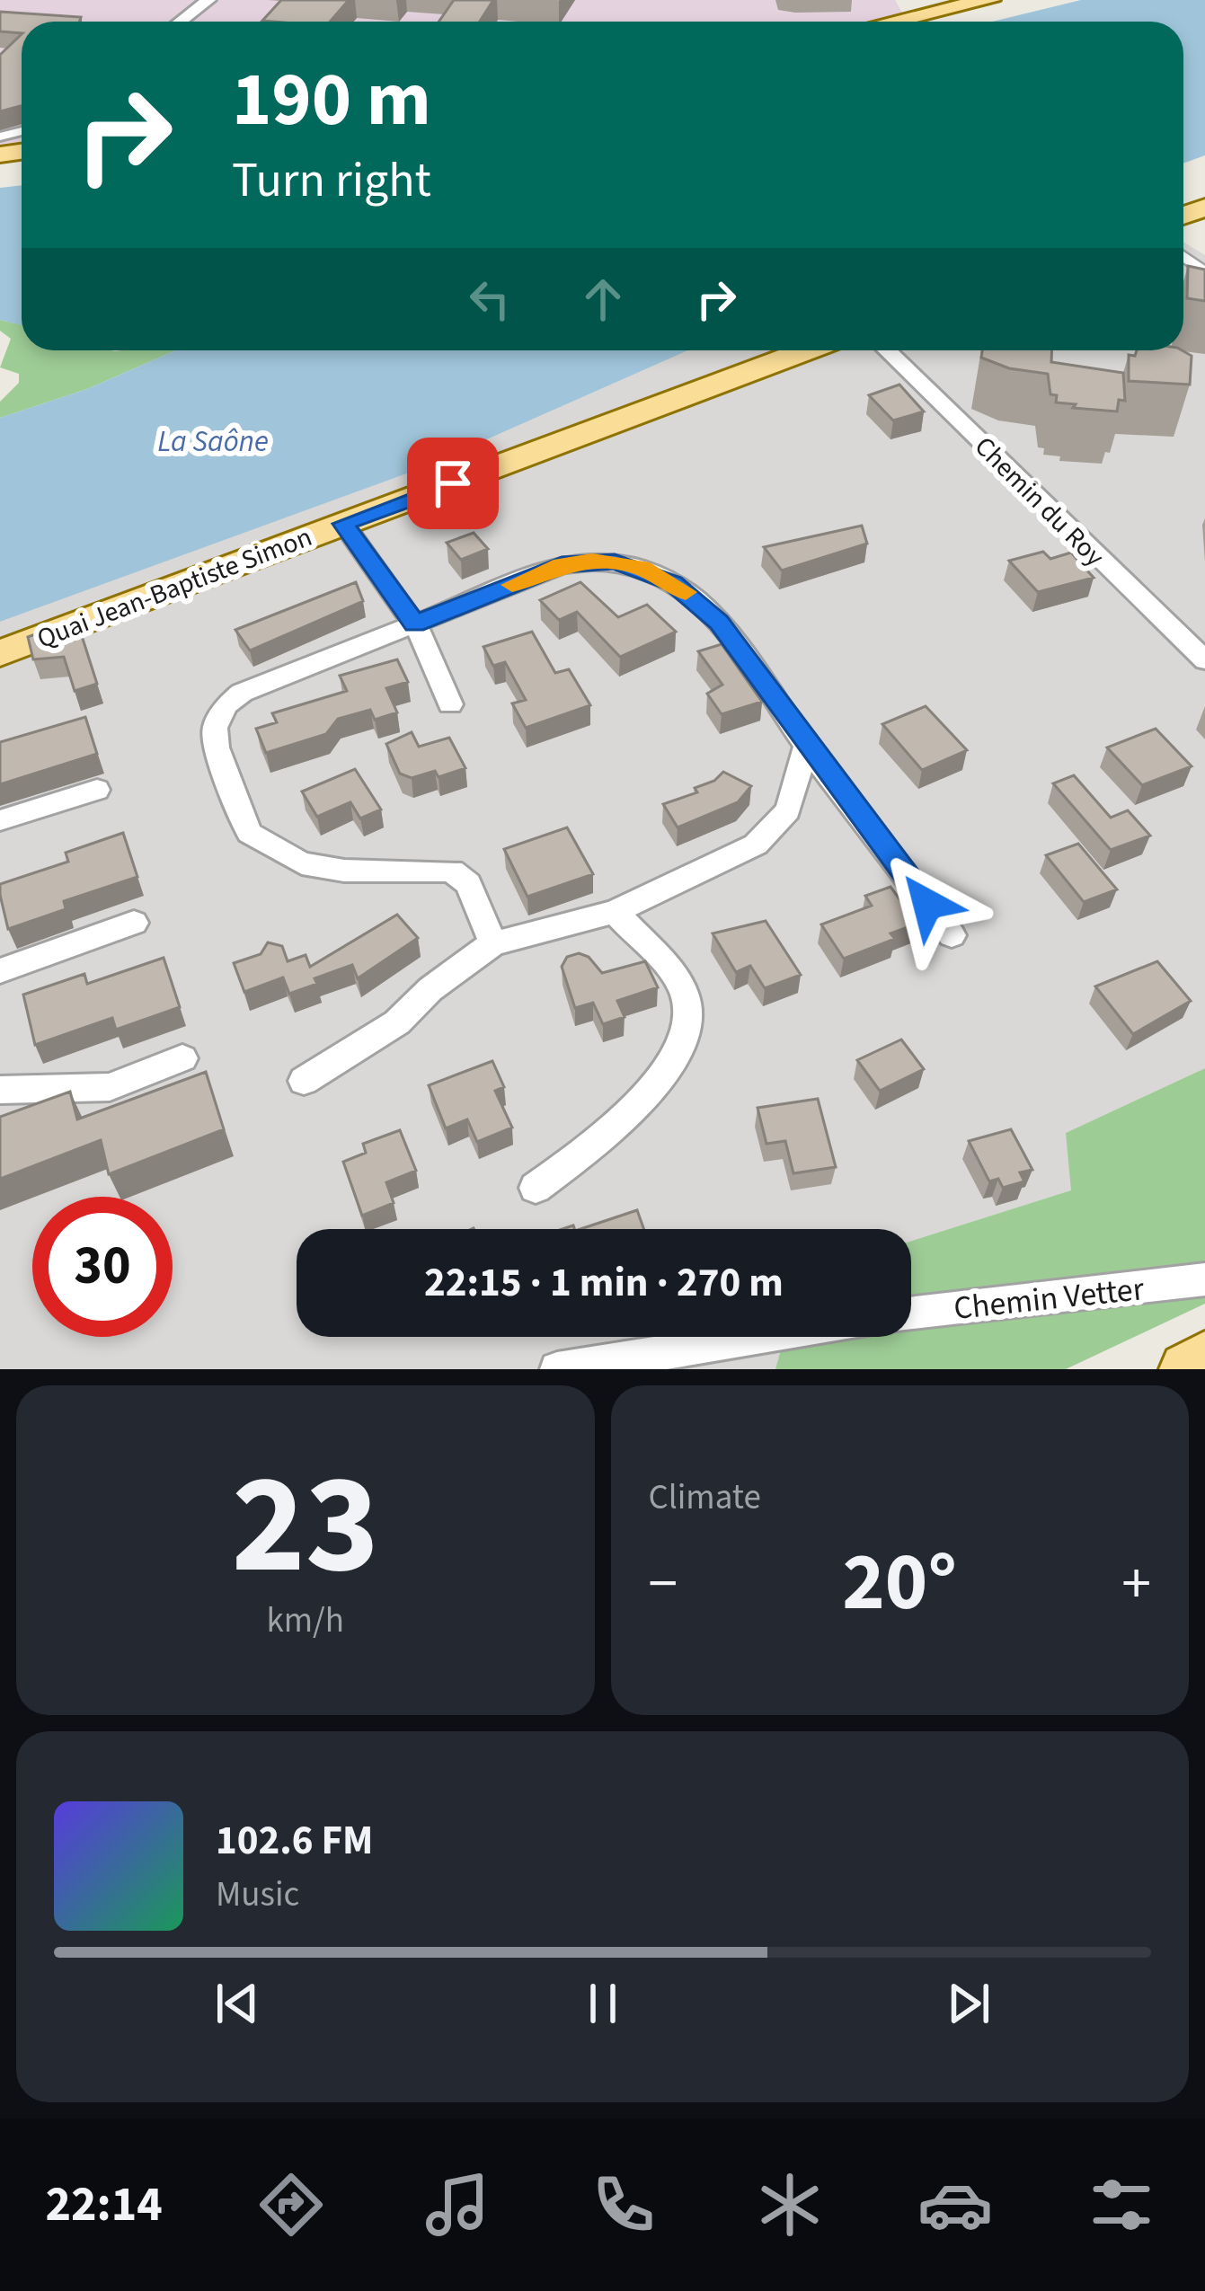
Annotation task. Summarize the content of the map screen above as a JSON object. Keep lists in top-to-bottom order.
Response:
{
  "streets": {
    "main road": ["Quai Jean-Baptiste Simon"],
    "street": ["Chemin du Roy", "Chemin Vetter"]
  },
  "water": ["La Saône"],
  "page": {
    "turn": ["190 m", "Turn right"],
    "limit": "30",
    "trip": "22:15 · 1 min · 270 m",
    "tile": [
      ["23", "km/h"],
      "Climate"
    ],
    "heat": ["−", "20°", "+"],
    "song": ["102.6 FM", "Music"],
    "tabs": "22:14"
  }
}
